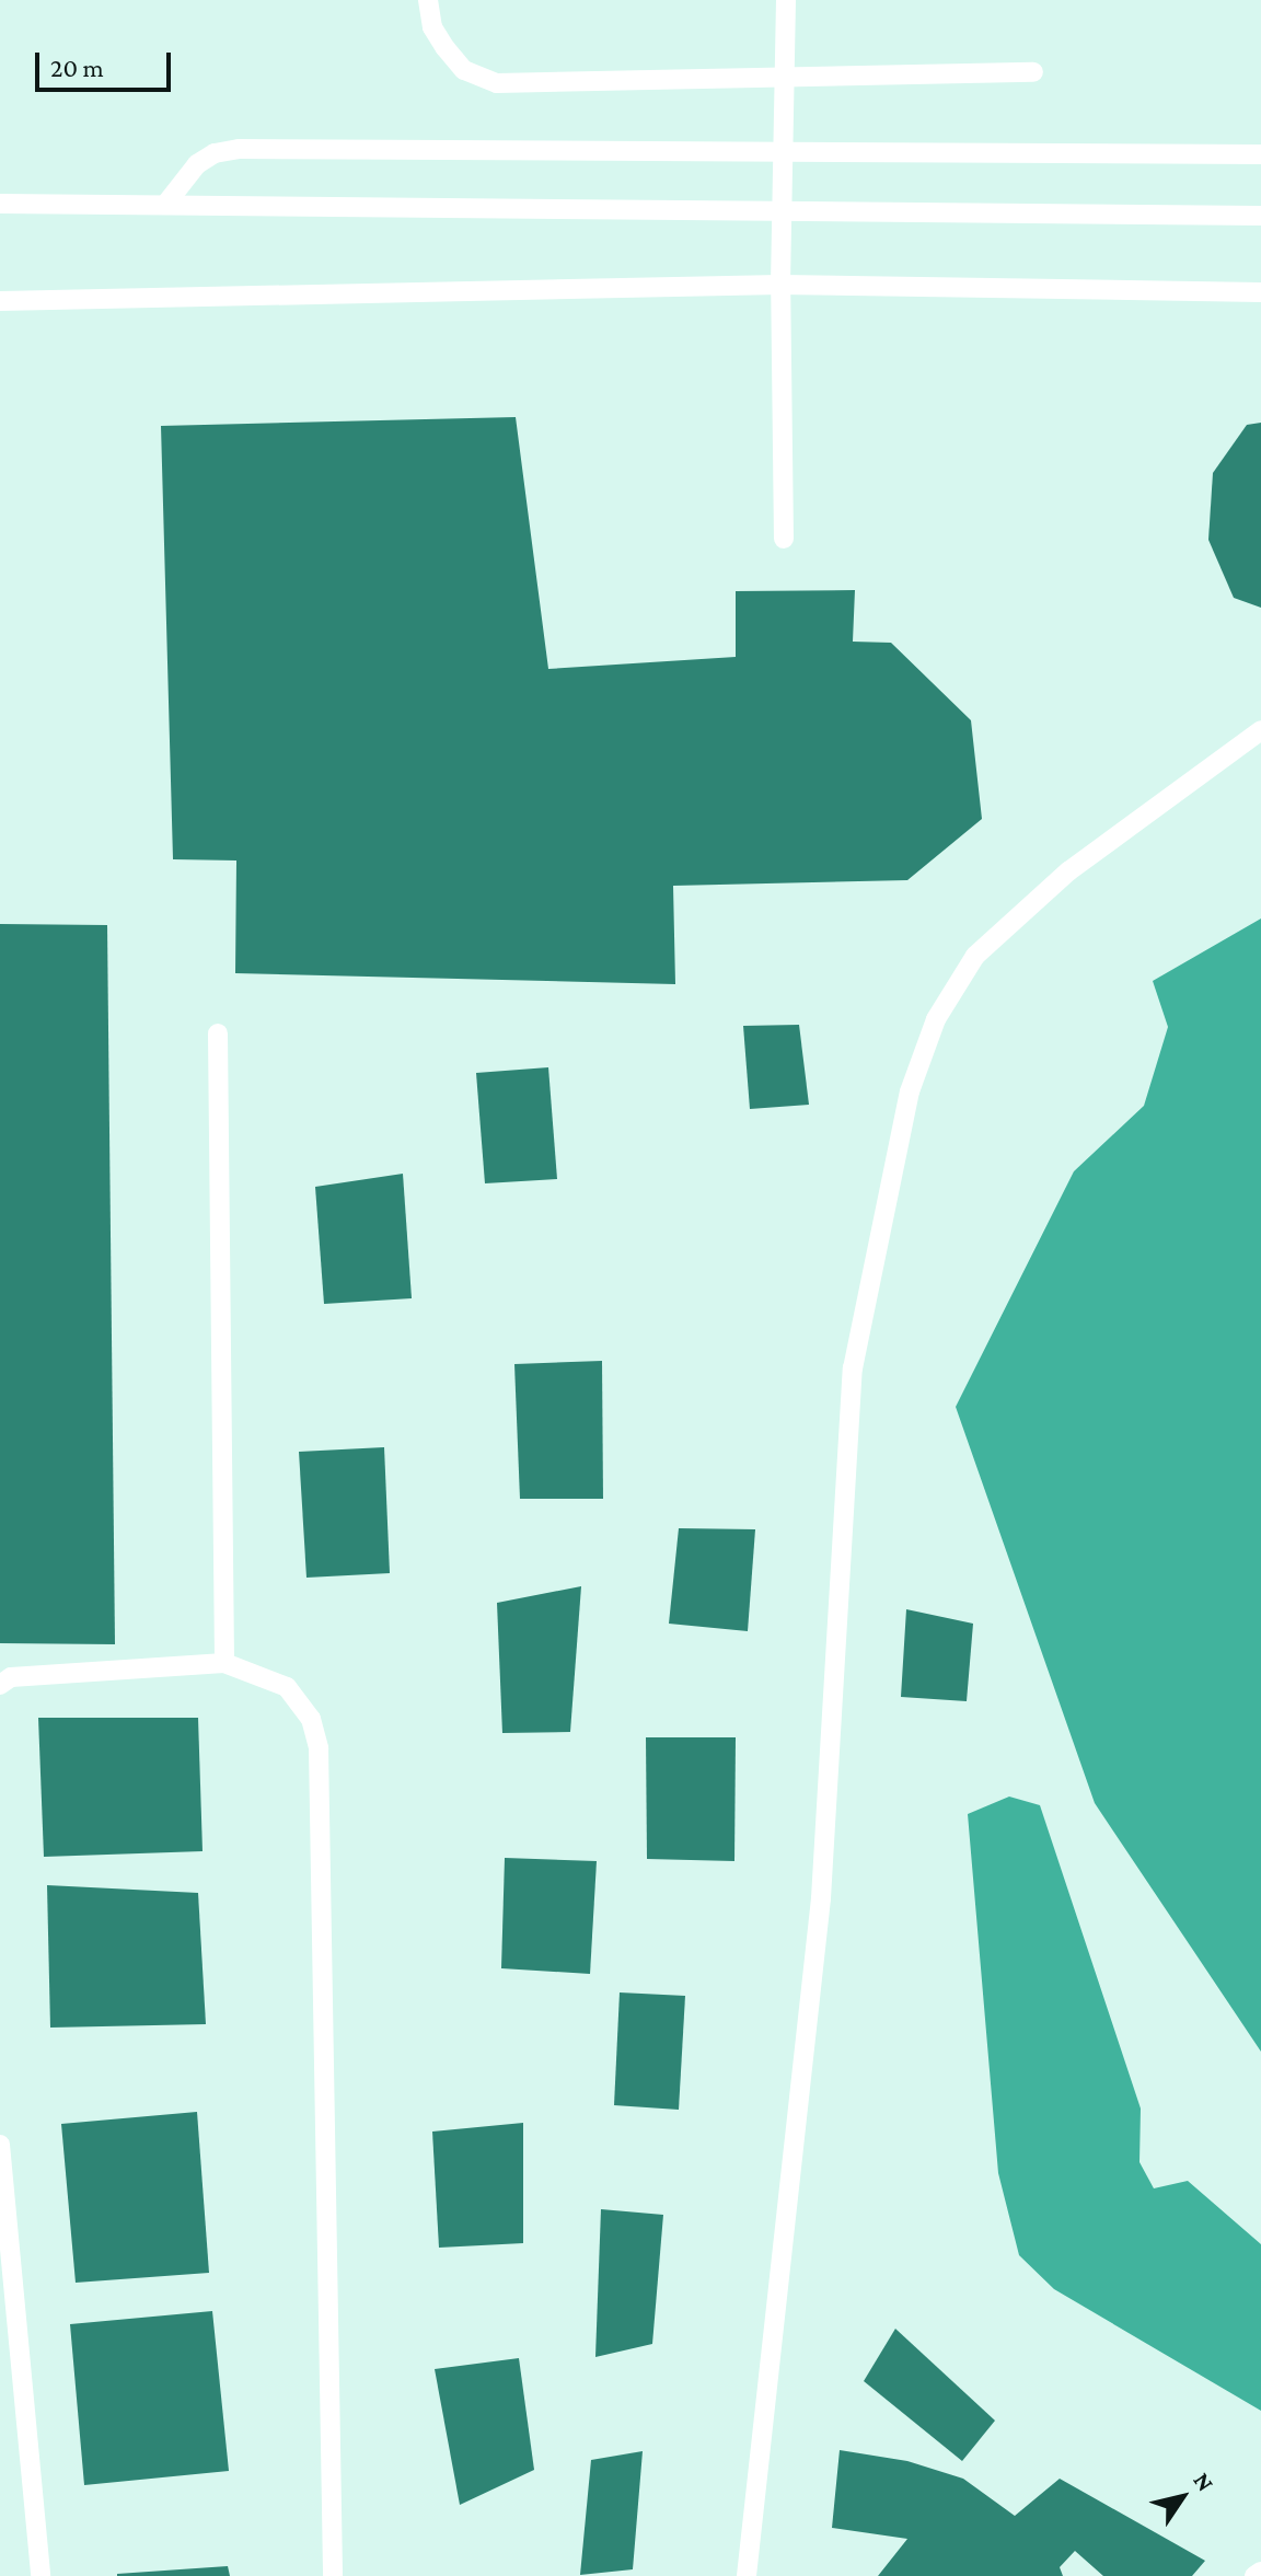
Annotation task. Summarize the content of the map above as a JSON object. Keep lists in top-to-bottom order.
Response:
{
  "scale_bar": "20 m",
  "north": "top right"
}
